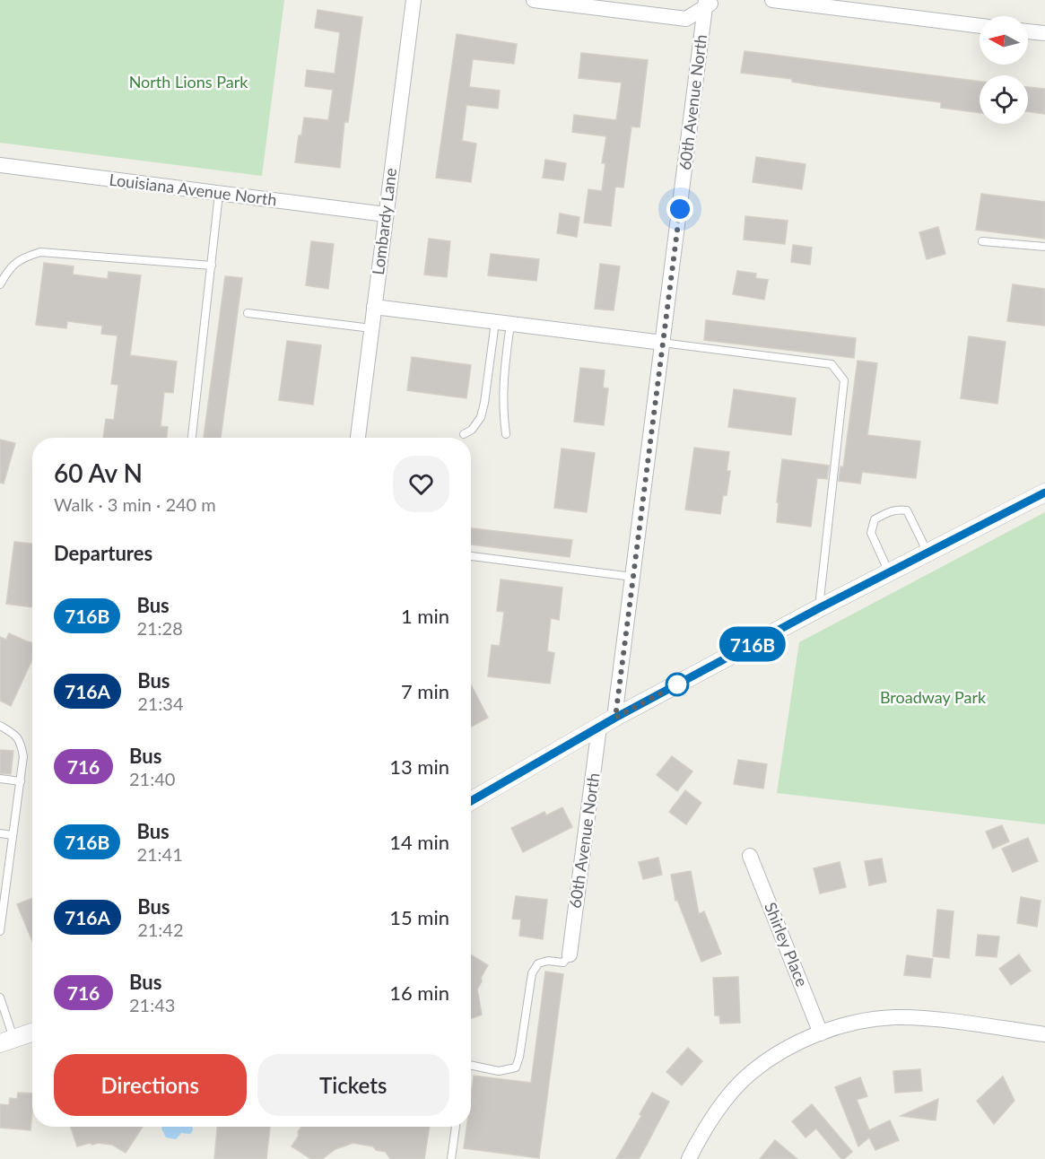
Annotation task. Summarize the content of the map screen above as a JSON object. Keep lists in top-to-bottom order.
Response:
{
  "streets": {
    "street": [
      "60th Avenue North",
      "Louisiana Avenue North",
      "Lombardy Lane",
      "Shirley Place"
    ]
  },
  "crossings": [
    ["Louisiana Avenue North", "Lombardy Lane"]
  ],
  "parks": ["North Lions Park", "Broadway Park"],
  "lines": ["bus line 716B"],
  "north": "left",
  "page": {
    "on_map": "716B",
    "heading": [
      ["60 Av N", "Walk · 3 min · 240 m"],
      "Departures"
    ],
    "list": [
      {
        "mark": "716B",
        "name": "Bus",
        "note": "21:28",
        "value": "1 min"
      },
      {
        "mark": "716A",
        "name": "Bus",
        "note": "21:34",
        "value": "7 min"
      },
      {
        "mark": "716",
        "name": "Bus",
        "note": "21:40",
        "value": "13 min"
      },
      {
        "mark": "716B",
        "name": "Bus",
        "note": "21:41",
        "value": "14 min"
      },
      {
        "mark": "716A",
        "name": "Bus",
        "note": "21:42",
        "value": "15 min"
      },
      {
        "mark": "716",
        "name": "Bus",
        "note": "21:43",
        "value": "16 min"
      }
    ],
    "buttons": ["Directions", "Tickets"]
  }
}
